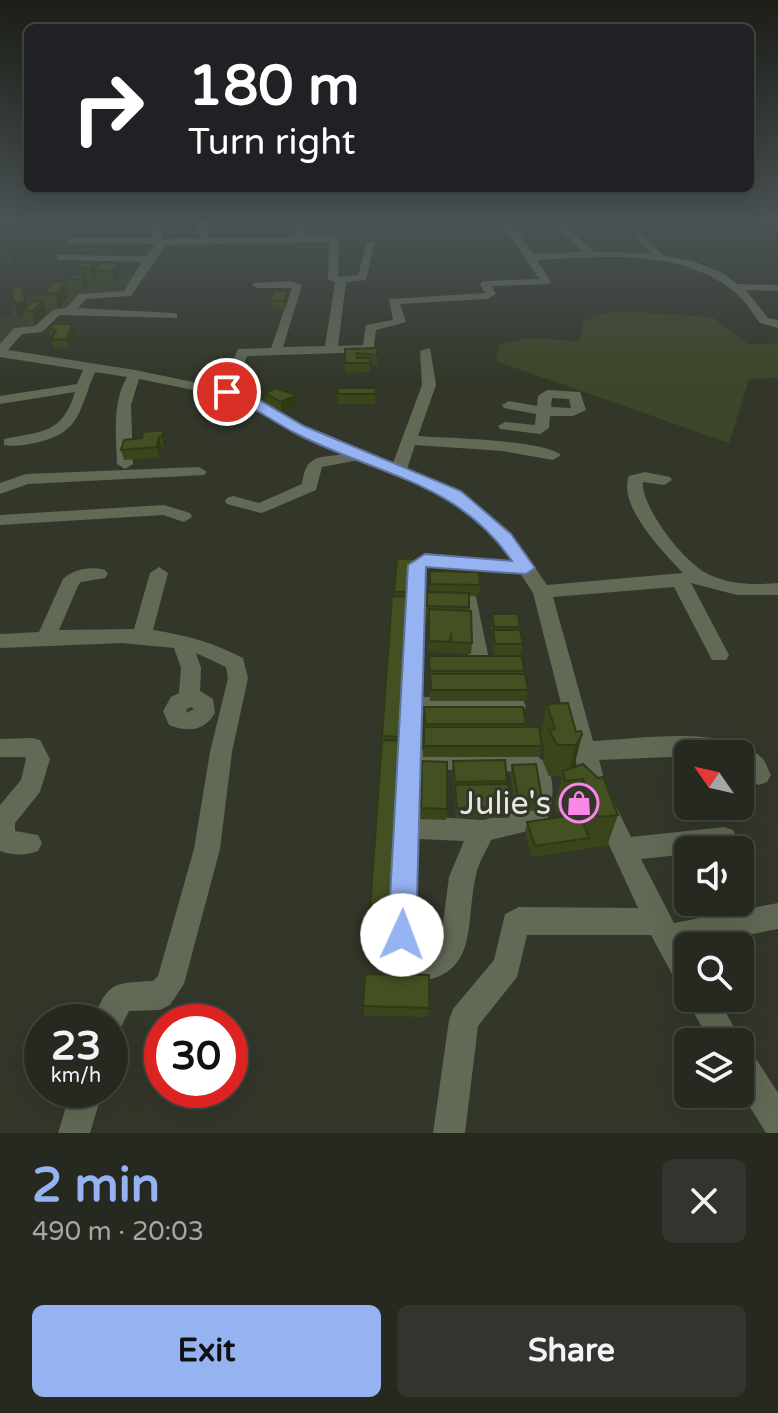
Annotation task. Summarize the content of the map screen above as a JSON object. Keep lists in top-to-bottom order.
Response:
{
  "places": {
    "shop": ["Julie's"]
  },
  "north": "top left",
  "page": {
    "turn": ["180 m", "Turn right"],
    "speed": "23 km/h",
    "limit": "30",
    "heading": ["2 min", "490 m · 20:03"],
    "buttons": ["Exit", "Share"]
  }
}
